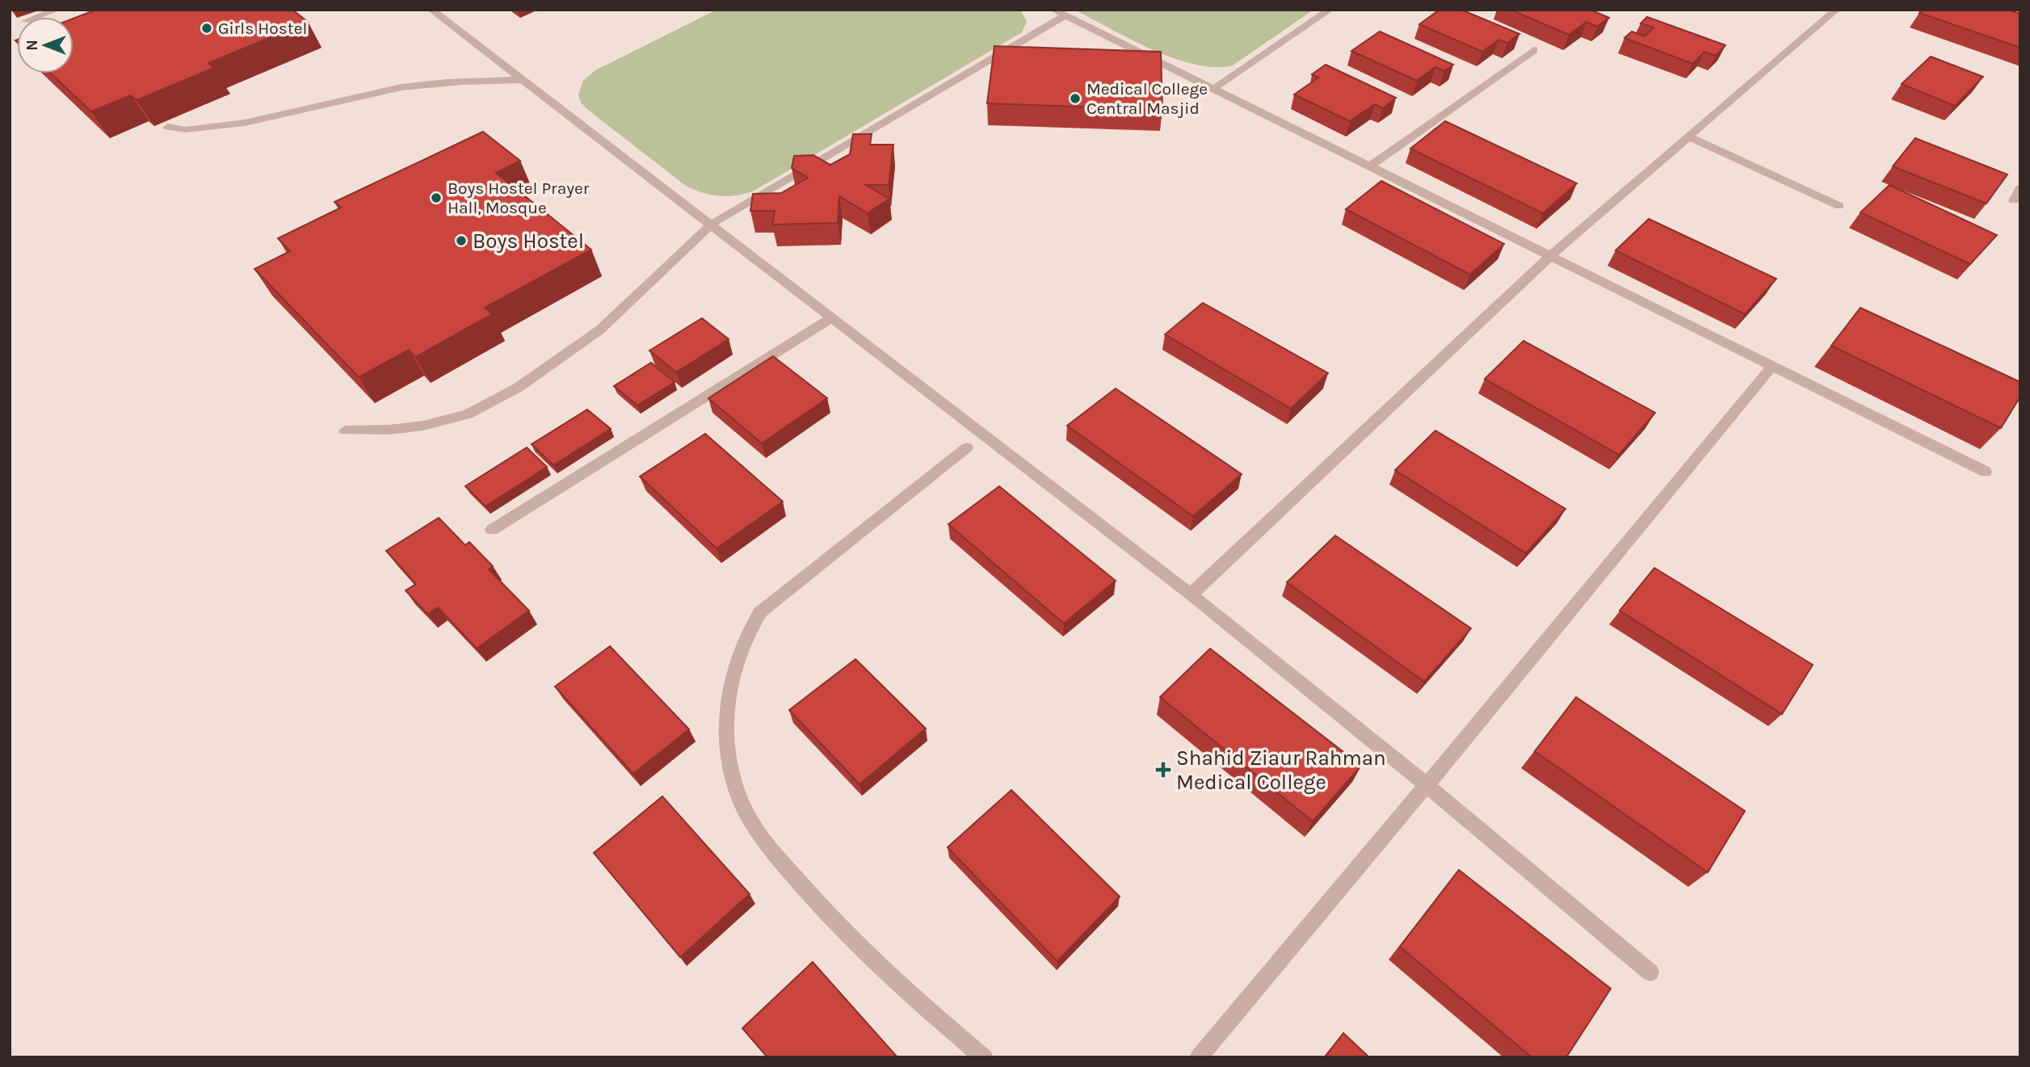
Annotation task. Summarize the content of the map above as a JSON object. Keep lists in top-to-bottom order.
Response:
{
  "places": {
    "other": [
      "Girls Hostel",
      "Medical College Central Masjid",
      "Boys Hostel Prayer Hall, Mosque",
      "Boys Hostel"
    ],
    "health": ["Shahid Ziaur Rahman Medical College"]
  },
  "north": "left"
}
